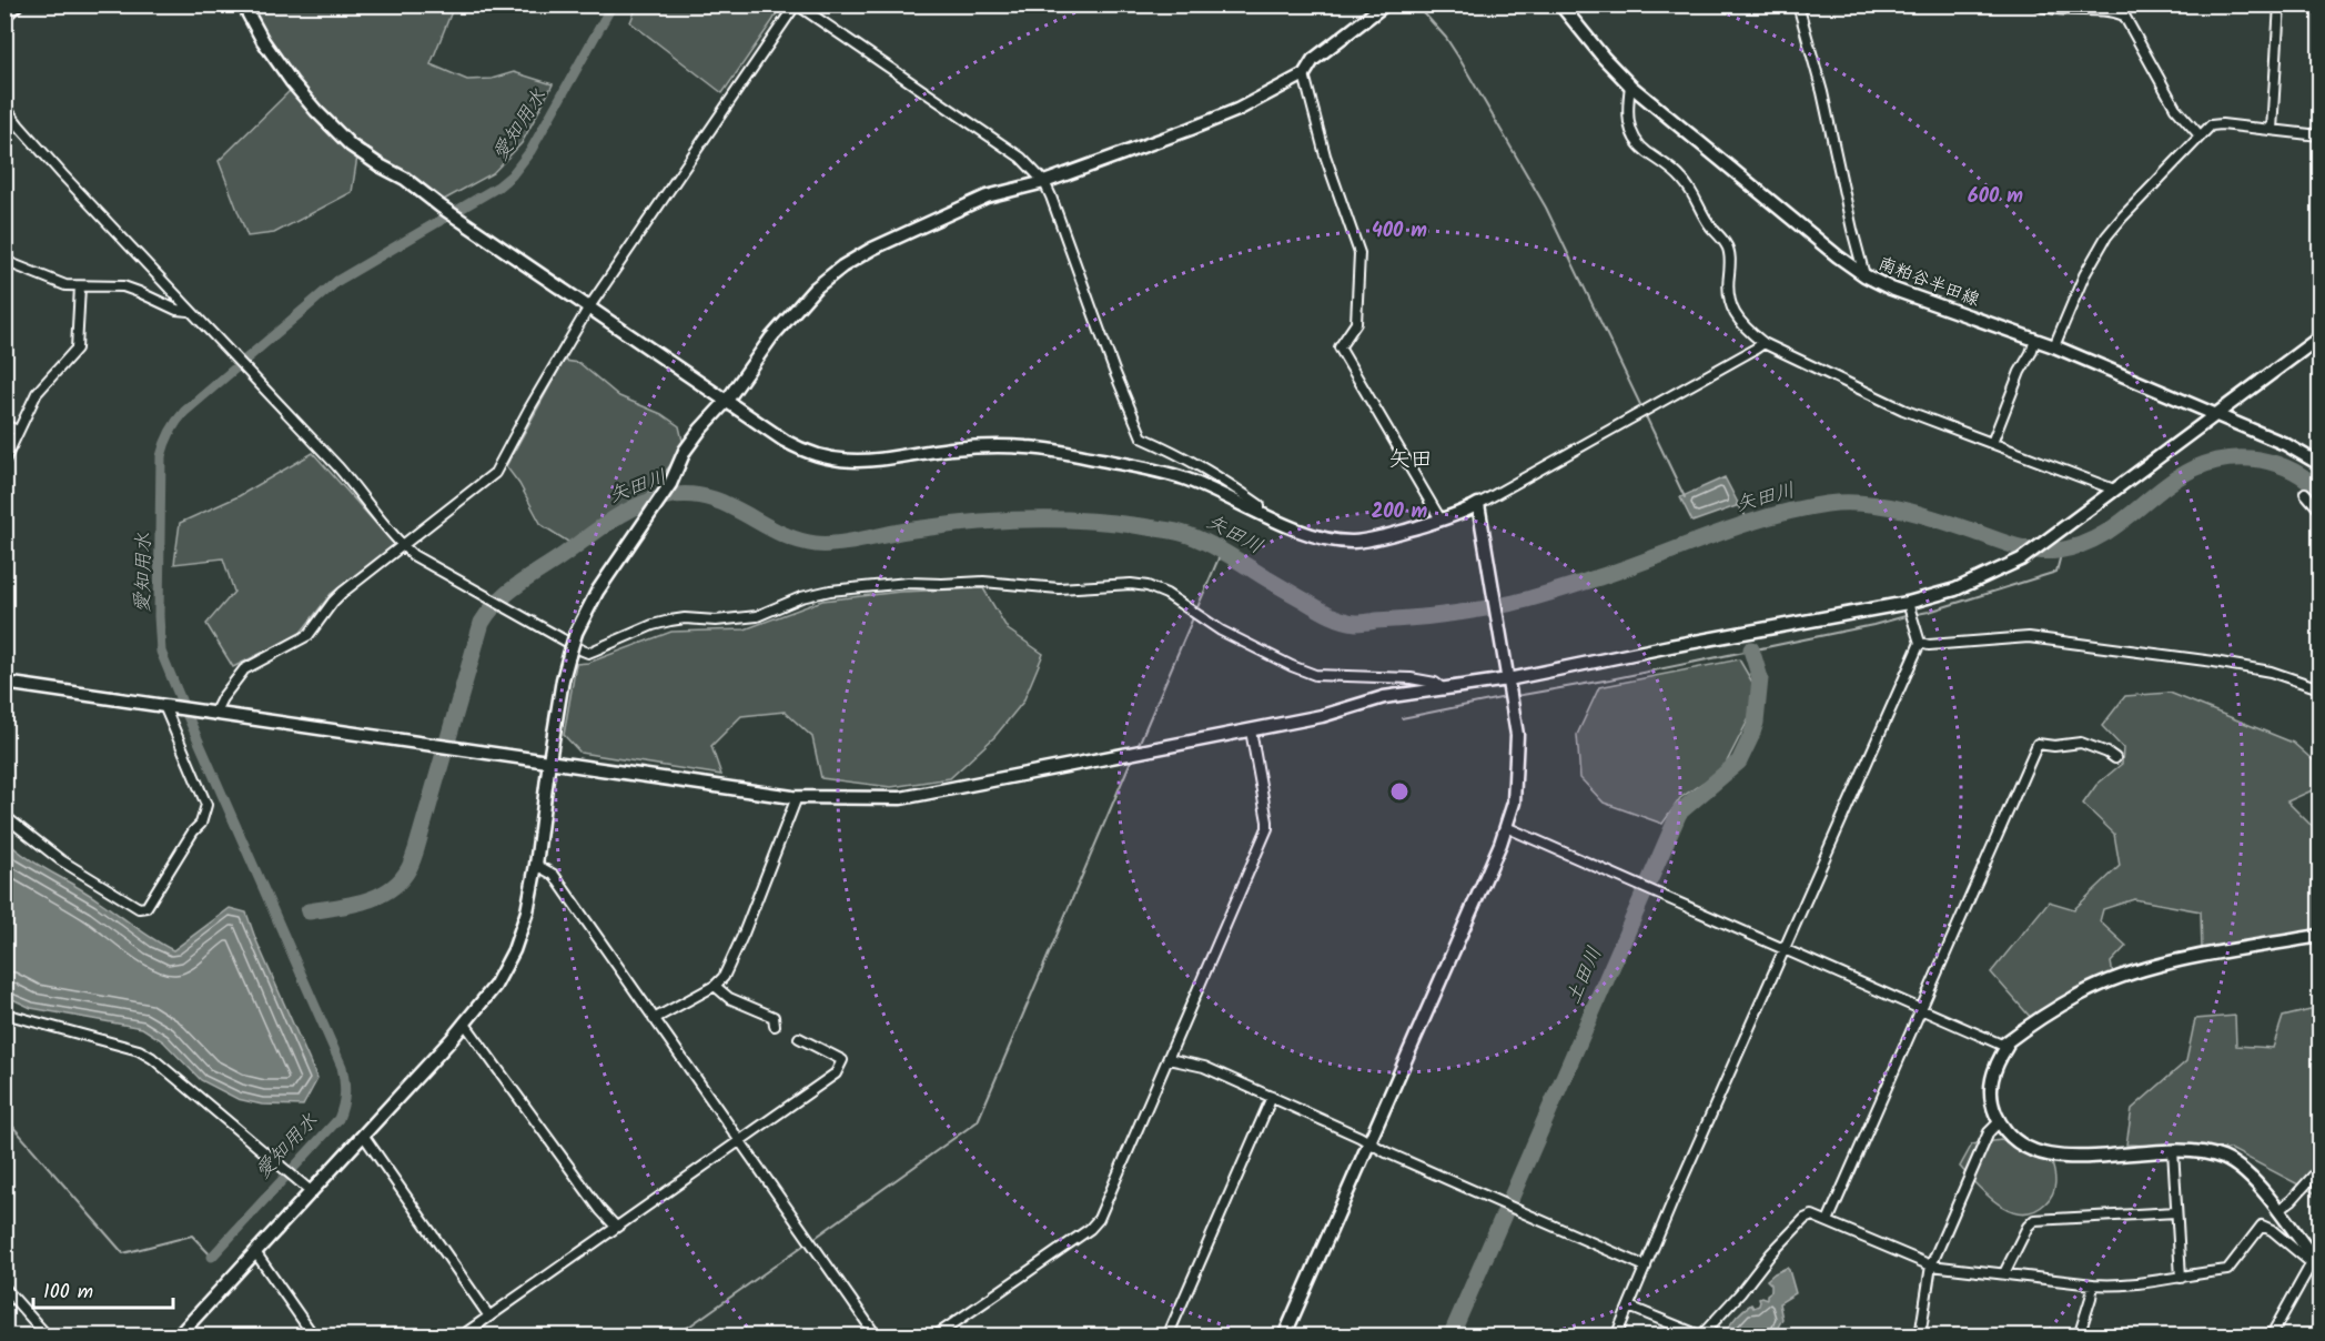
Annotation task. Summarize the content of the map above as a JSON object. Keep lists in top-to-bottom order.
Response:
{
  "streets": {
    "street": ["南粕谷半田線"]
  },
  "districts": ["矢田"],
  "water": ["愛知用水", "矢田川", "土田川"],
  "scale_bar": "100 m",
  "rings": ["600 m", "400 m", "200 m"]
}
